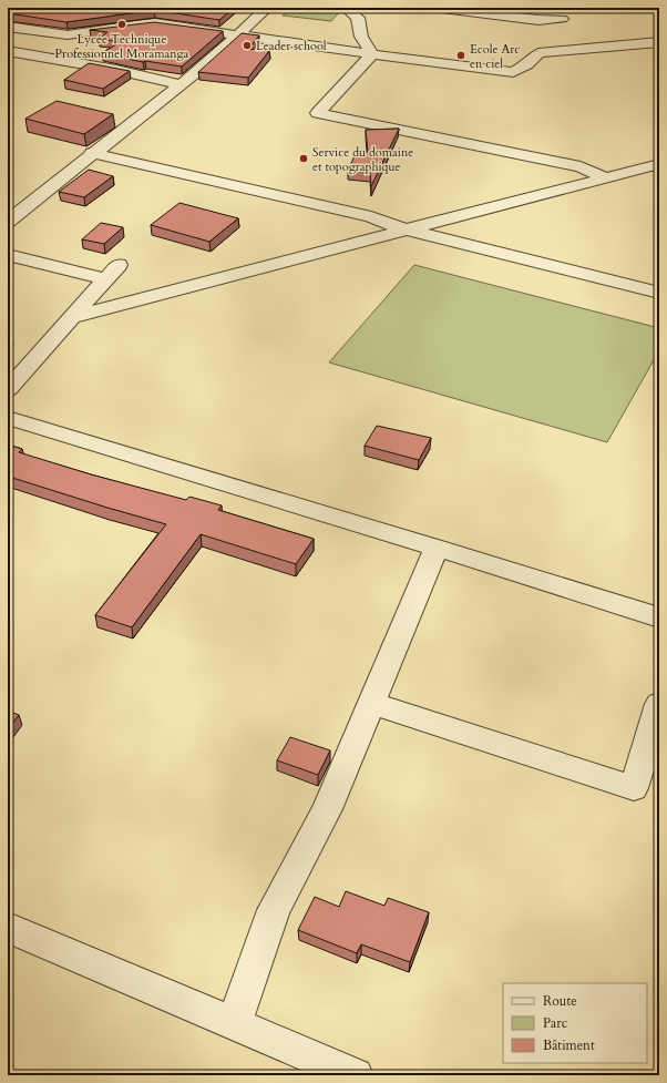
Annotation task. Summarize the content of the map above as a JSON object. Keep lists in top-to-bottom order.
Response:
{
  "places": [
    "Lycée Technique Professionnel Moramanga",
    "Leader school",
    "Ecole Arc en ciel",
    "Service du domaine et topographique"
  ],
  "legend": ["Route", "Parc", "Bâtiment"]
}
